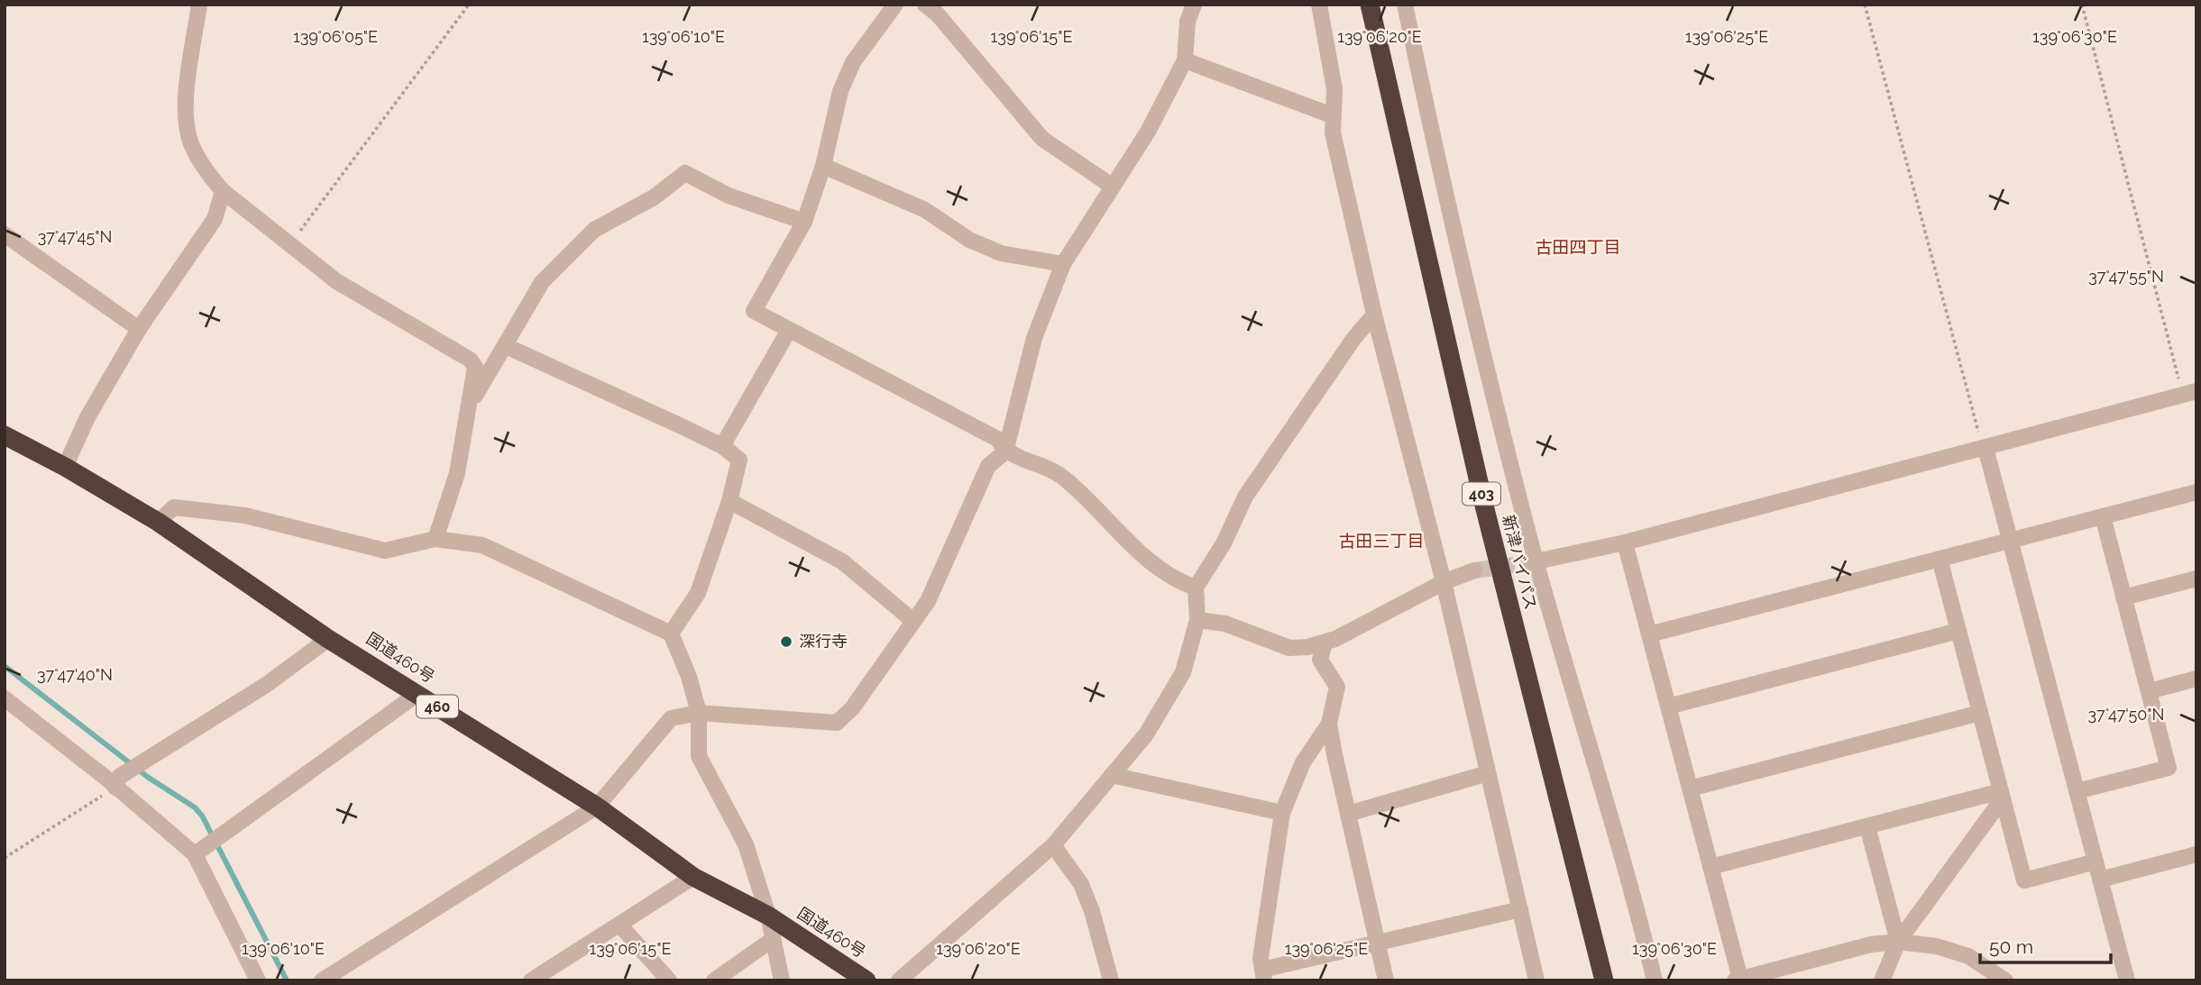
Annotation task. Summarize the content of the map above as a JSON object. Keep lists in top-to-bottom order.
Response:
{
  "streets": {
    "highway": [
      "403",
      "新津バイパス",
      "国道460号",
      "460"
    ]
  },
  "districts": ["古田四丁目", "古田三丁目"],
  "places": ["深行寺"],
  "scale_bar": "50 m",
  "coordinates": [
    "139°06'05\"E",
    "139°06'10\"E",
    "139°06'15\"E",
    "139°06'20\"E",
    "139°06'30\"E",
    "139°06'25\"E",
    "37°47'45\"N",
    "37°47'55\"N",
    "37°47'40\"N",
    "37°47'50\"N"
  ]
}
